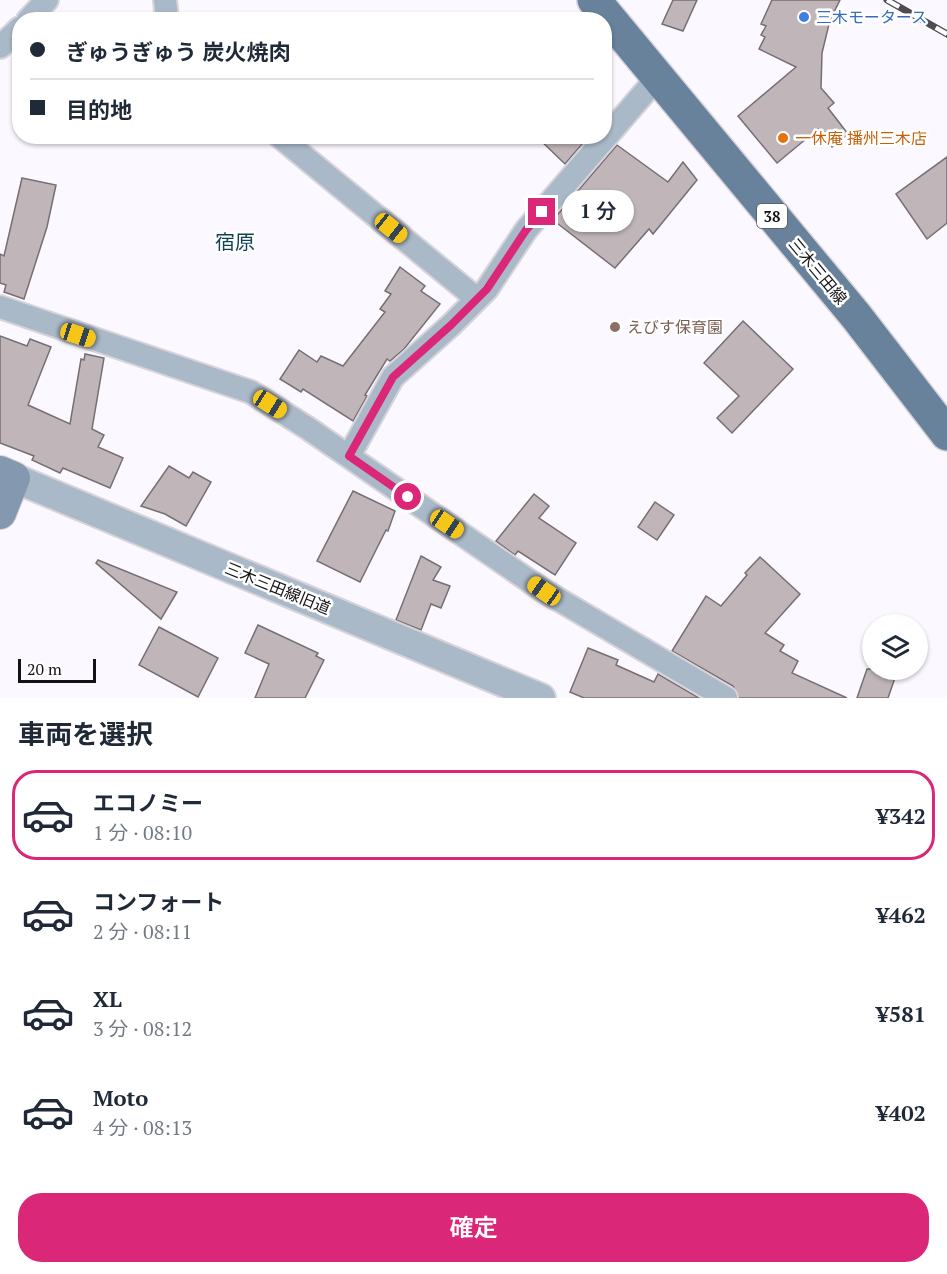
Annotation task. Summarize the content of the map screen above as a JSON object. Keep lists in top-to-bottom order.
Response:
{
  "streets": {
    "main road": ["38", "三木三田線"],
    "street": ["三木三田線旧道"]
  },
  "districts": ["宿原"],
  "places": ["三木モータース", "一休庵 播州三木店", "えびす保育園"],
  "scale_bar": "20 m",
  "page": {
    "banner": ["ぎゅうぎゅう 炭火焼肉", "目的地"],
    "bubble": "1 分",
    "scale": "20 m",
    "heading": "車両を選択",
    "list": [
      {
        "name": "エコノミー",
        "note": "1 分 · 08:10",
        "value": "¥342"
      },
      {
        "name": "コンフォート",
        "note": "2 分 · 08:11",
        "value": "¥462"
      },
      {
        "name": "XL",
        "note": "3 分 · 08:12",
        "value": "¥581"
      },
      {
        "name": "Moto",
        "note": "4 分 · 08:13",
        "value": "¥402"
      }
    ],
    "buttons": "確定"
  }
}
